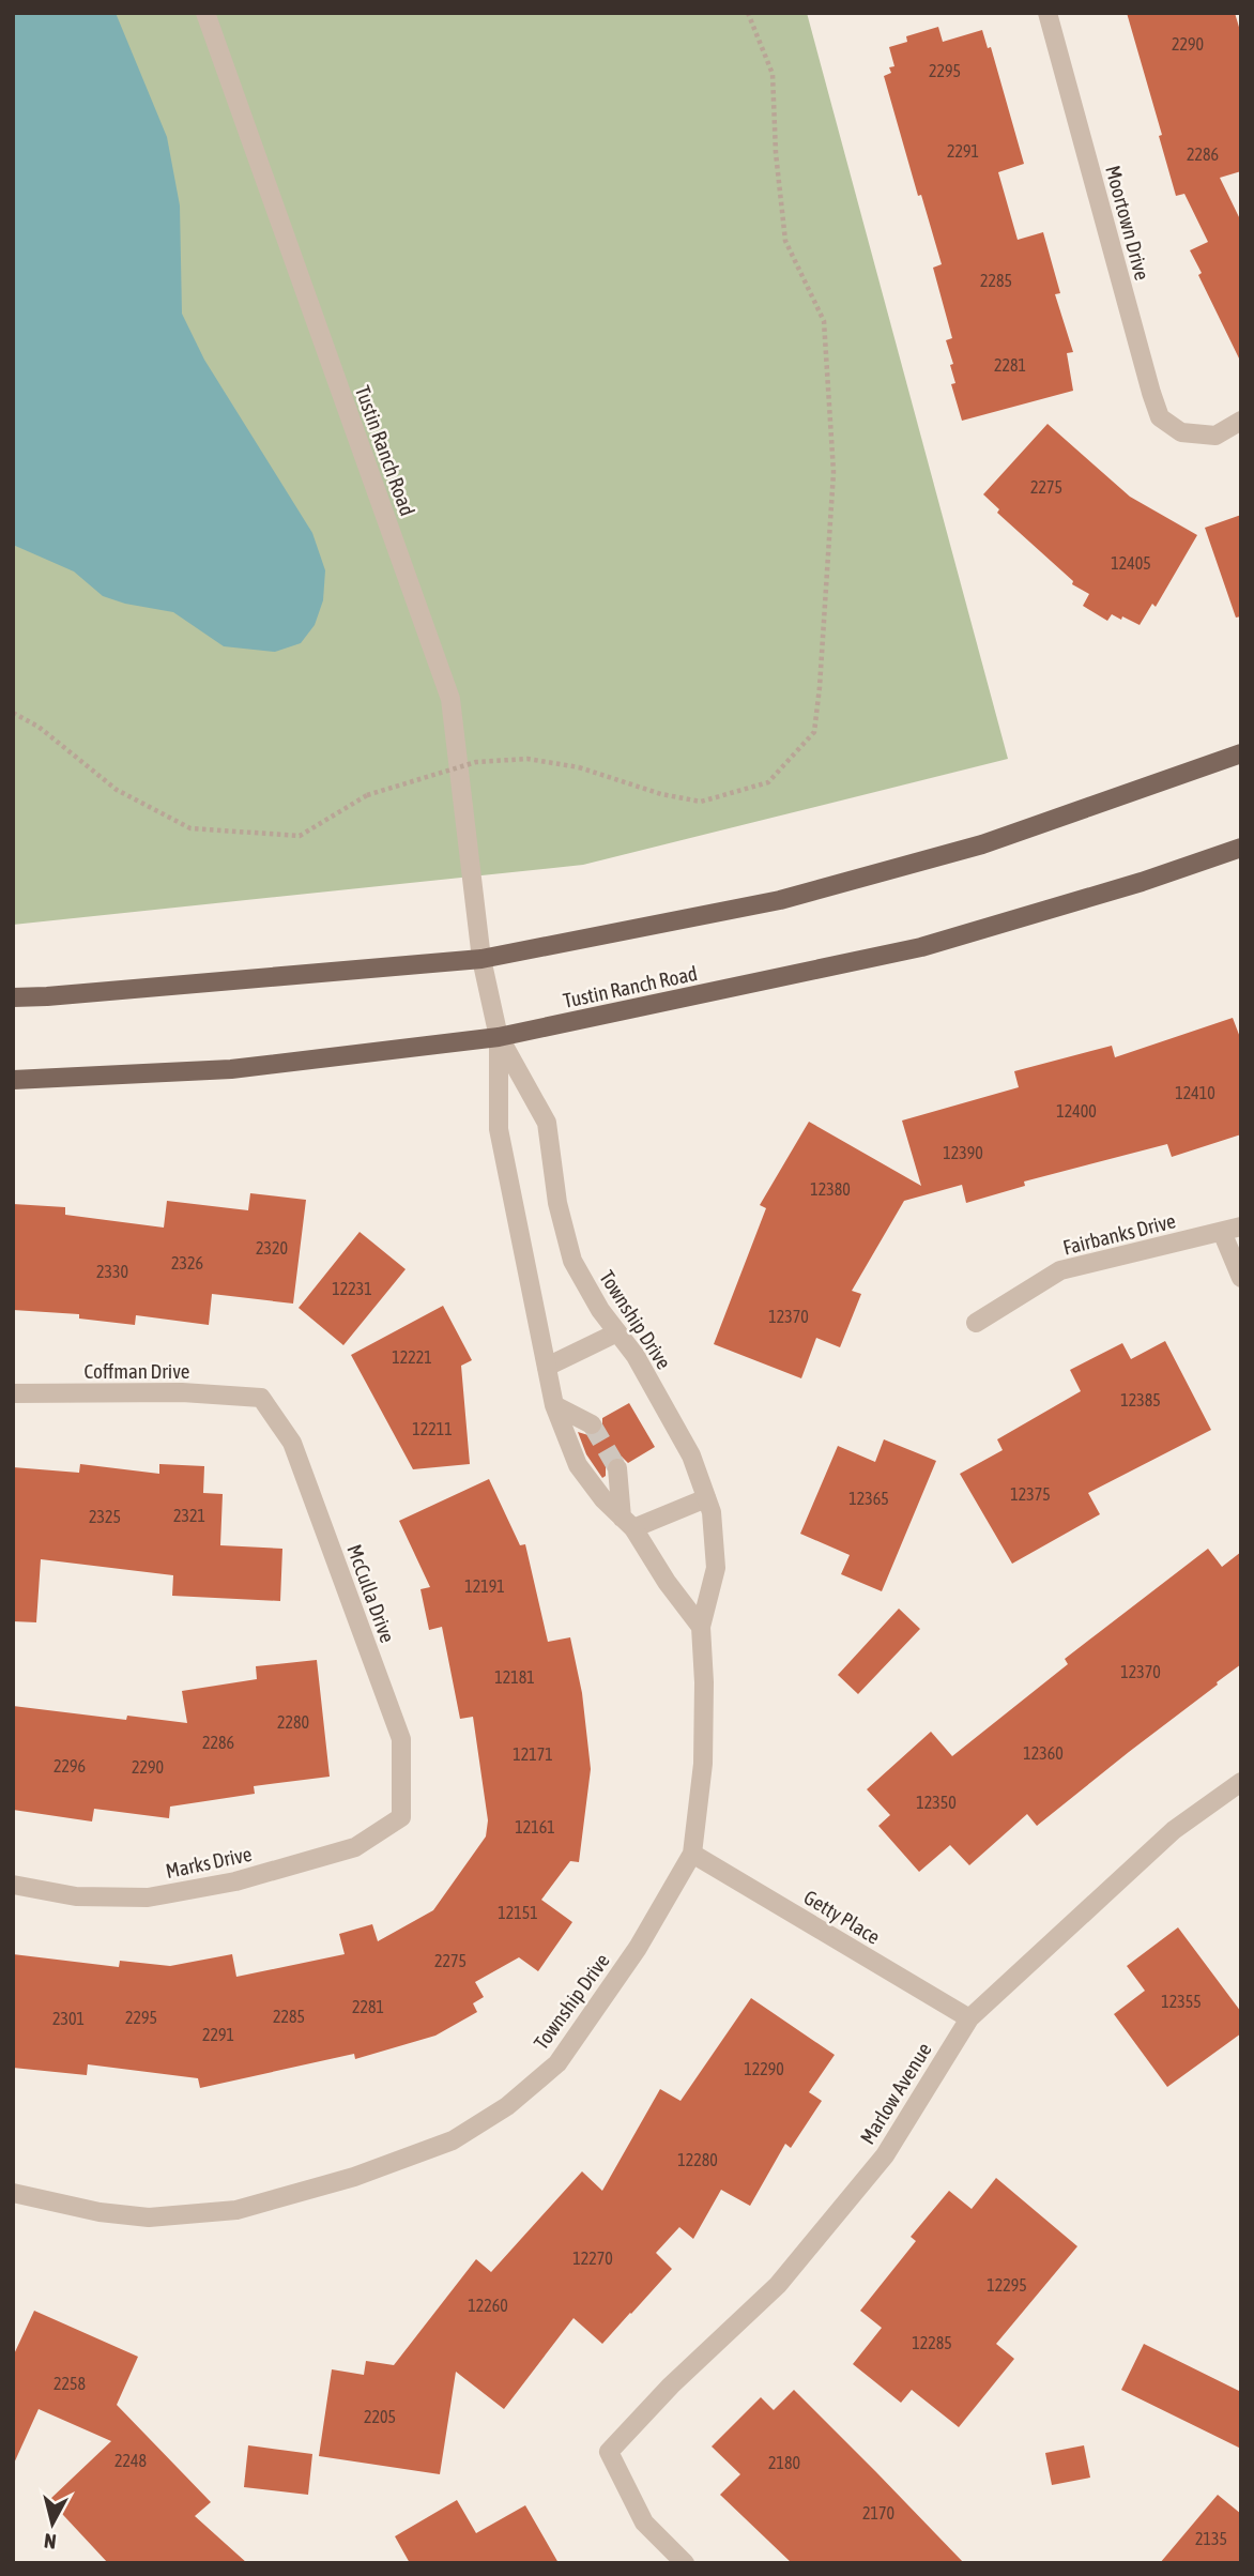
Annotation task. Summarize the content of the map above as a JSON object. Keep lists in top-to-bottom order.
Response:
{
  "streets": {
    "main road": ["Tustin Ranch Road"],
    "street": [
      "Moortown Drive",
      "Fairbanks Drive",
      "Township Drive",
      "Coffman Drive",
      "McCulla Drive",
      "Marks Drive",
      "Getty Place",
      "Marlow Avenue"
    ]
  },
  "crossings": [
    ["Tustin Ranch Road", "Township Drive"],
    ["Township Drive", "Getty Place"],
    ["Coffman Drive", "McCulla Drive"],
    ["McCulla Drive", "Marks Drive"],
    ["Getty Place", "Marlow Avenue"]
  ],
  "house_numbers": [
    "2290",
    "2295",
    "2291",
    "2286",
    "2285",
    "2281",
    "2275",
    "12405",
    "12410",
    "12400",
    "12390",
    "12380",
    "2320",
    "2326",
    "2330",
    "12231",
    "12370",
    "12221",
    "12385",
    "12211",
    "12375",
    "12365",
    "2321",
    "2325",
    "12191",
    "12370",
    "12181",
    "2280",
    "2286",
    "12360",
    "12171",
    "2296",
    "2290",
    "12350",
    "12161",
    "12151",
    "2275",
    "12355",
    "2281",
    "2285",
    "2295",
    "2301",
    "2291",
    "12290",
    "12280",
    "12270",
    "12295",
    "12260",
    "12285",
    "2258",
    "2205",
    "2248",
    "2180",
    "2170",
    "2135"
  ],
  "north": "bottom"
}
